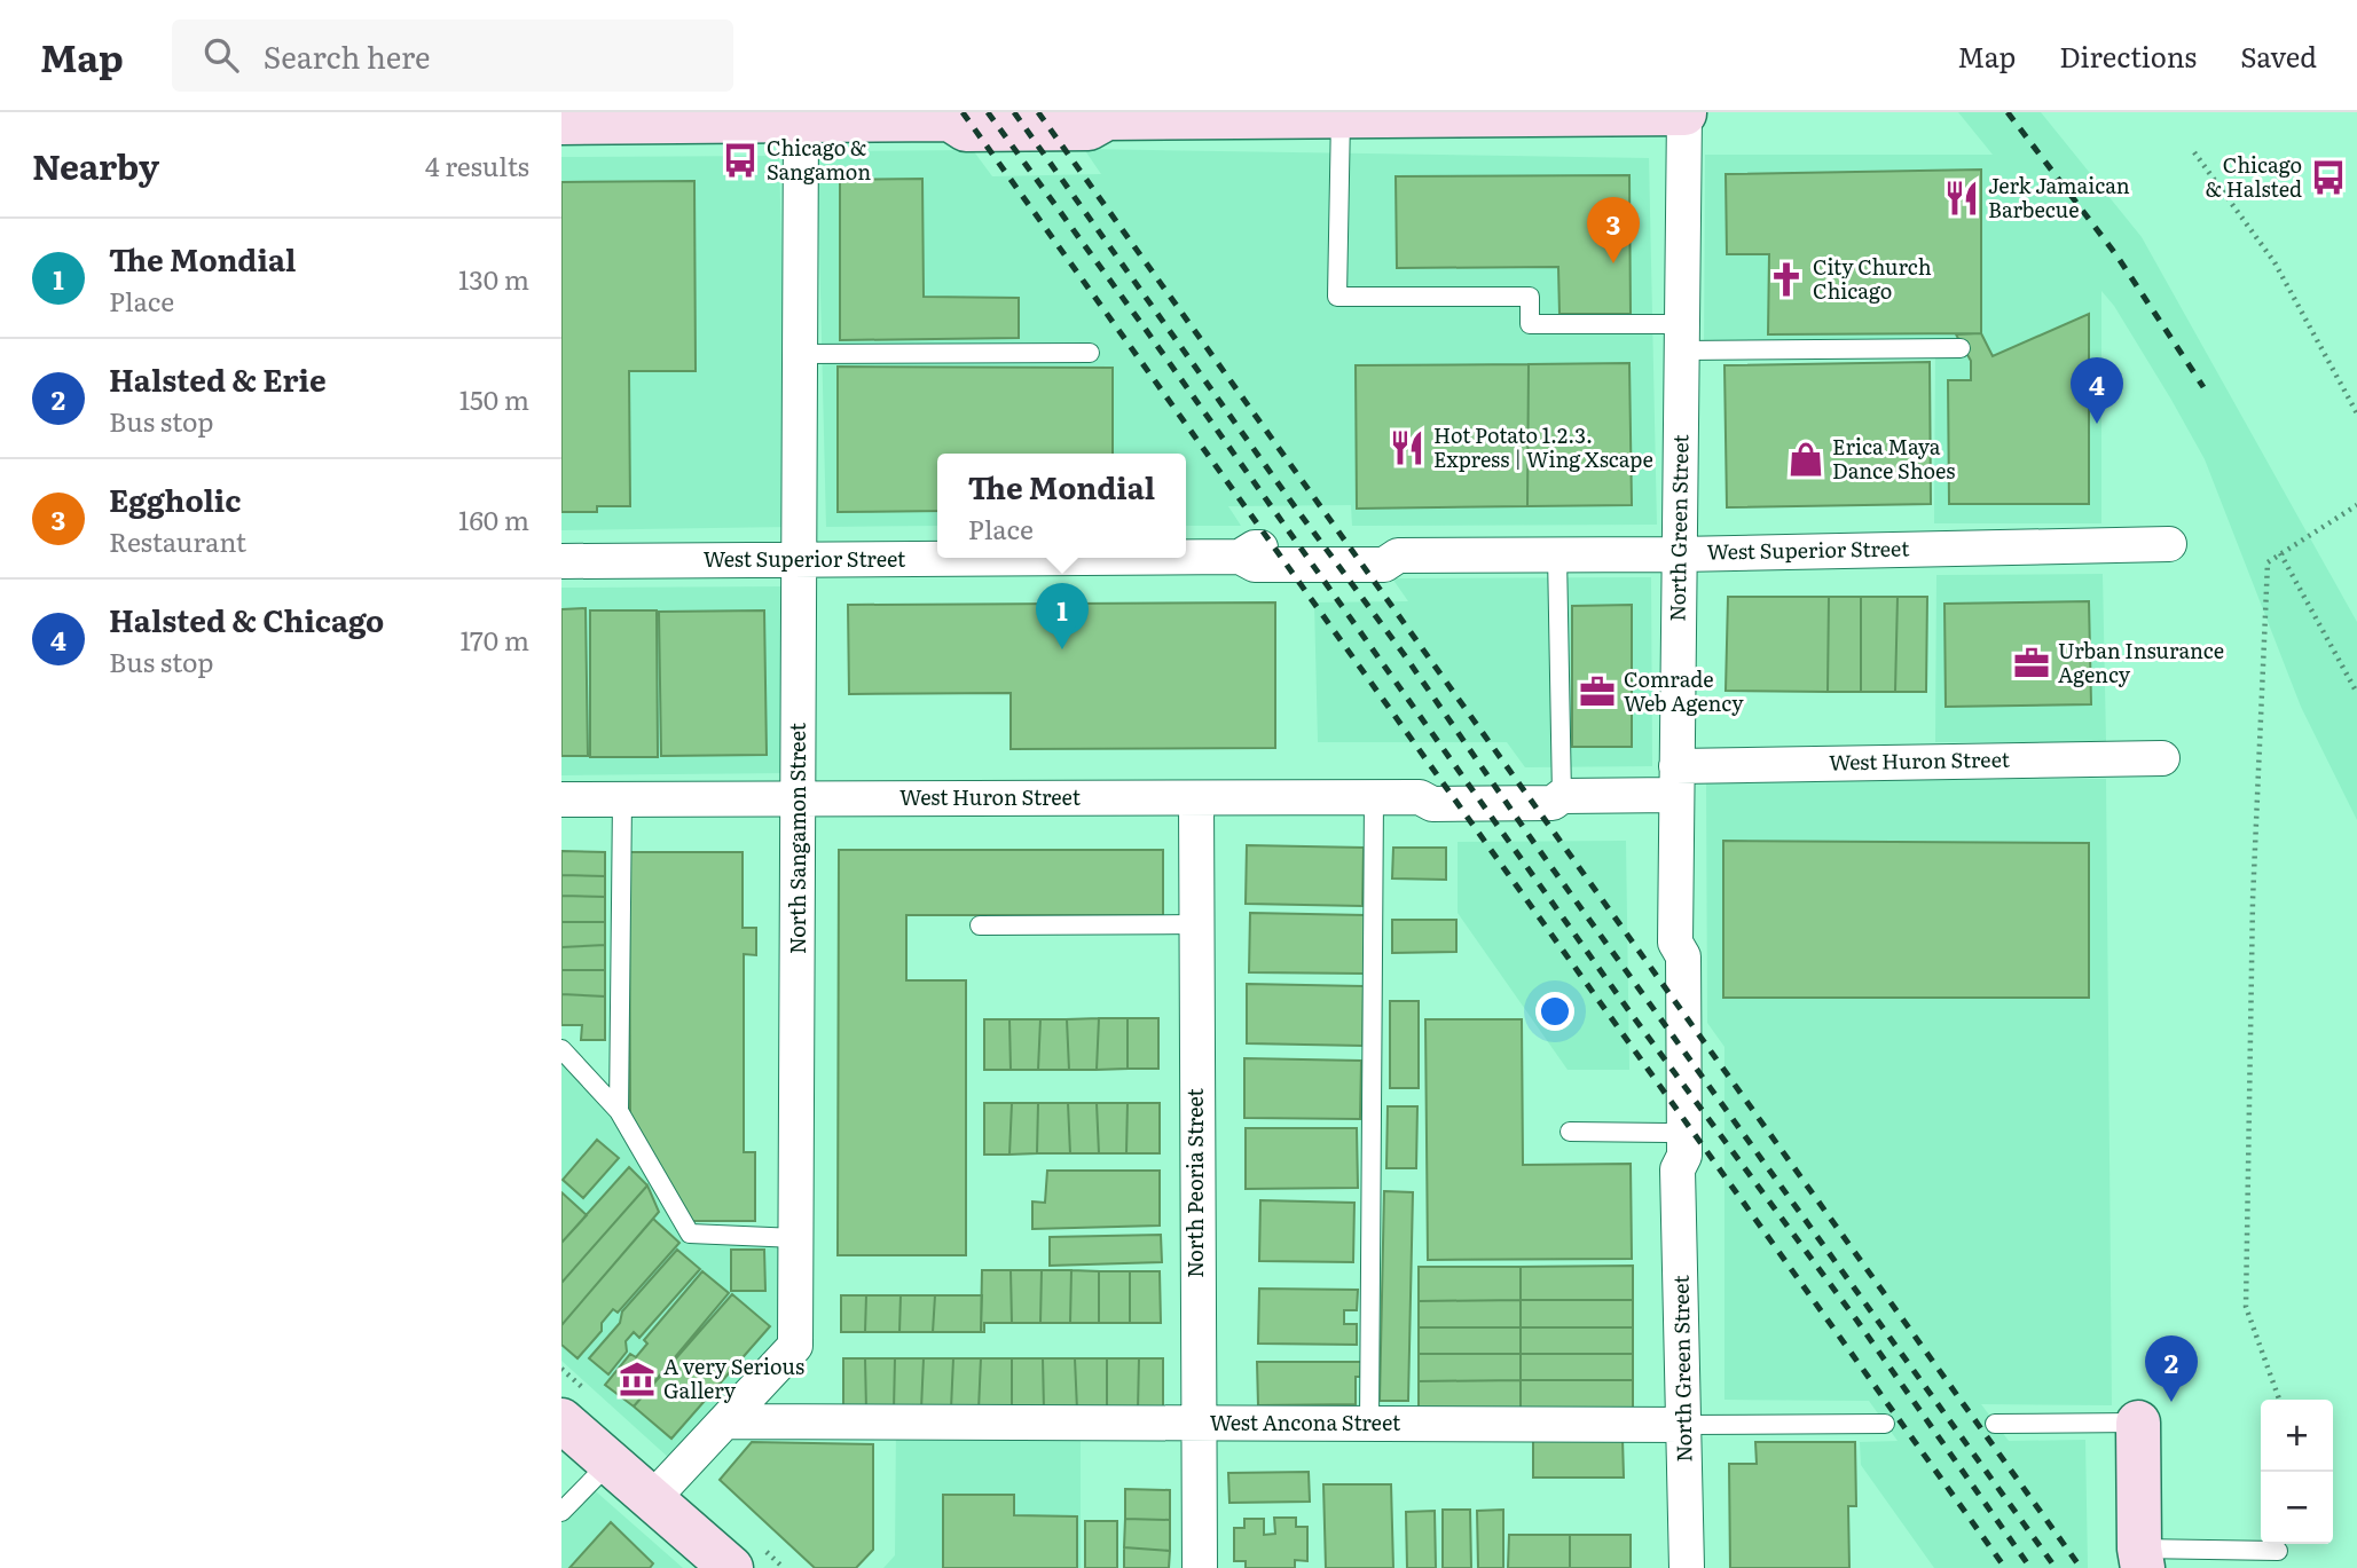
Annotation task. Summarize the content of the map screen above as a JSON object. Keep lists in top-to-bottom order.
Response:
{
  "streets": {
    "street": [
      "North Green Street",
      "West Superior Street",
      "West Huron Street",
      "North Sangamon Street",
      "North Peoria Street",
      "West Ancona Street"
    ]
  },
  "crossings": [
    ["North Green Street", "West Superior Street"],
    ["North Green Street", "West Huron Street"],
    ["North Green Street", "West Ancona Street"],
    ["West Superior Street", "North Sangamon Street"],
    ["West Huron Street", "North Sangamon Street"],
    ["West Huron Street", "North Peoria Street"],
    ["North Sangamon Street", "West Ancona Street"],
    ["North Peoria Street", "West Ancona Street"]
  ],
  "places": {
    "bus stop": ["Chicago & Sangamon", "Chicago & Halsted"],
    "restaurant": ["Jerk Jamaican Barbecue", "Hot Potato 1.2.3. Express | Wing Xscape"],
    "church": ["City Church Chicago"],
    "shop": ["Erica Maya Dance Shoes"],
    "office": ["Urban Insurance Agency", "Comrade Web Agency"],
    "museum": ["A very Serious Gallery"]
  },
  "page": {
    "header": "Map",
    "search": "Search here",
    "nav": ["Map", "Directions", "Saved"],
    "heading": ["Nearby", "4 results"],
    "pins": [
      "3",
      "4",
      "1",
      "2"
    ],
    "list": [
      {
        "mark": "1",
        "name": "The Mondial",
        "note": "Place",
        "value": "130 m"
      },
      {
        "mark": "2",
        "name": "Halsted & Erie",
        "note": "Bus stop",
        "value": "150 m"
      },
      {
        "mark": "3",
        "name": "Eggholic",
        "note": "Restaurant",
        "value": "160 m"
      },
      {
        "mark": "4",
        "name": "Halsted & Chicago",
        "note": "Bus stop",
        "value": "170 m"
      }
    ],
    "popup": ["The Mondial", "Place"],
    "map_buttons": ["+", "−"]
  }
}
